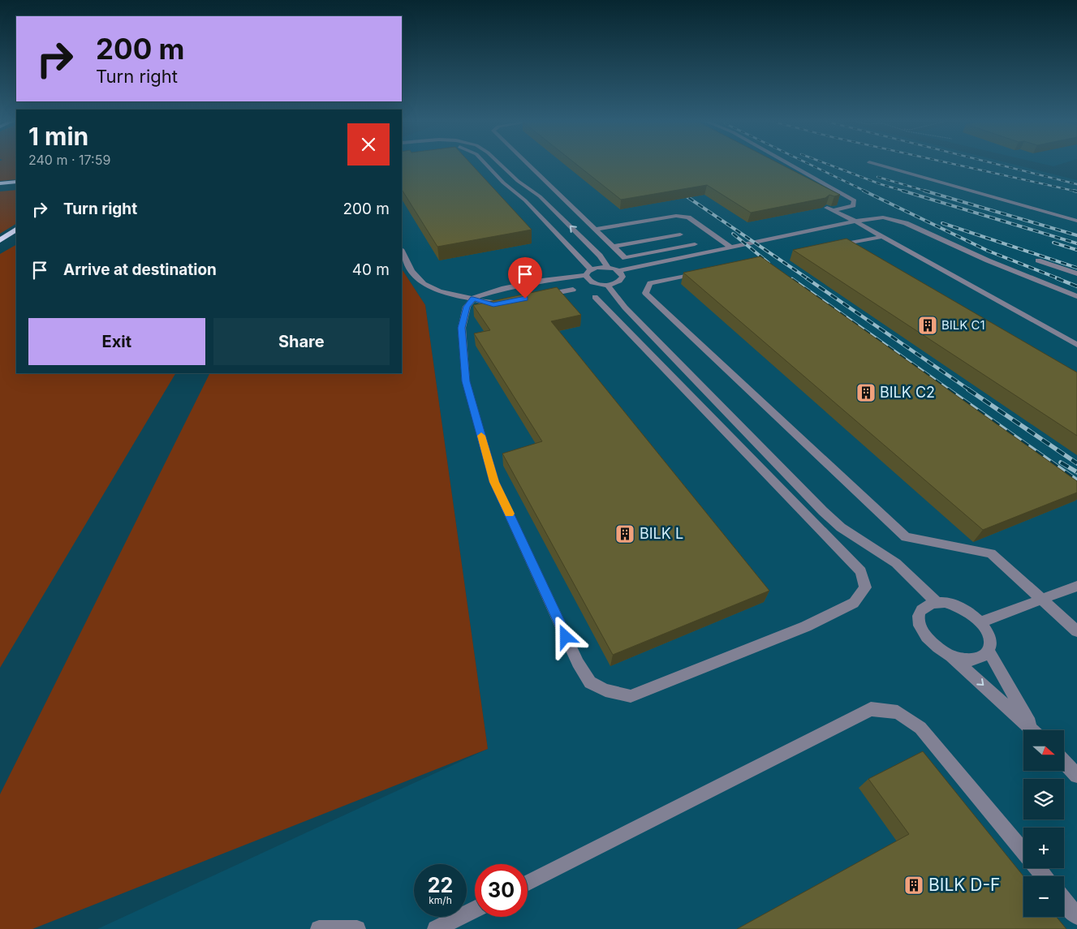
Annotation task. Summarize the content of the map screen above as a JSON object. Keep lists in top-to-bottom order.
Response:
{
  "places": {
    "building": [
      "BILK C1",
      "BILK C2",
      "BILK L",
      "BILK D-F"
    ]
  },
  "north": "right",
  "page": {
    "turn": ["200 m", "Turn right"],
    "heading": ["1 min", "240 m · 17:59"],
    "list": [
      {
        "name": "Turn right",
        "value": "200 m"
      },
      {
        "name": "Arrive at destination",
        "value": "40 m"
      }
    ],
    "buttons": ["Exit", "Share"],
    "map_buttons": ["+", "−"],
    "speed": "22 km/h",
    "limit": "30"
  }
}
